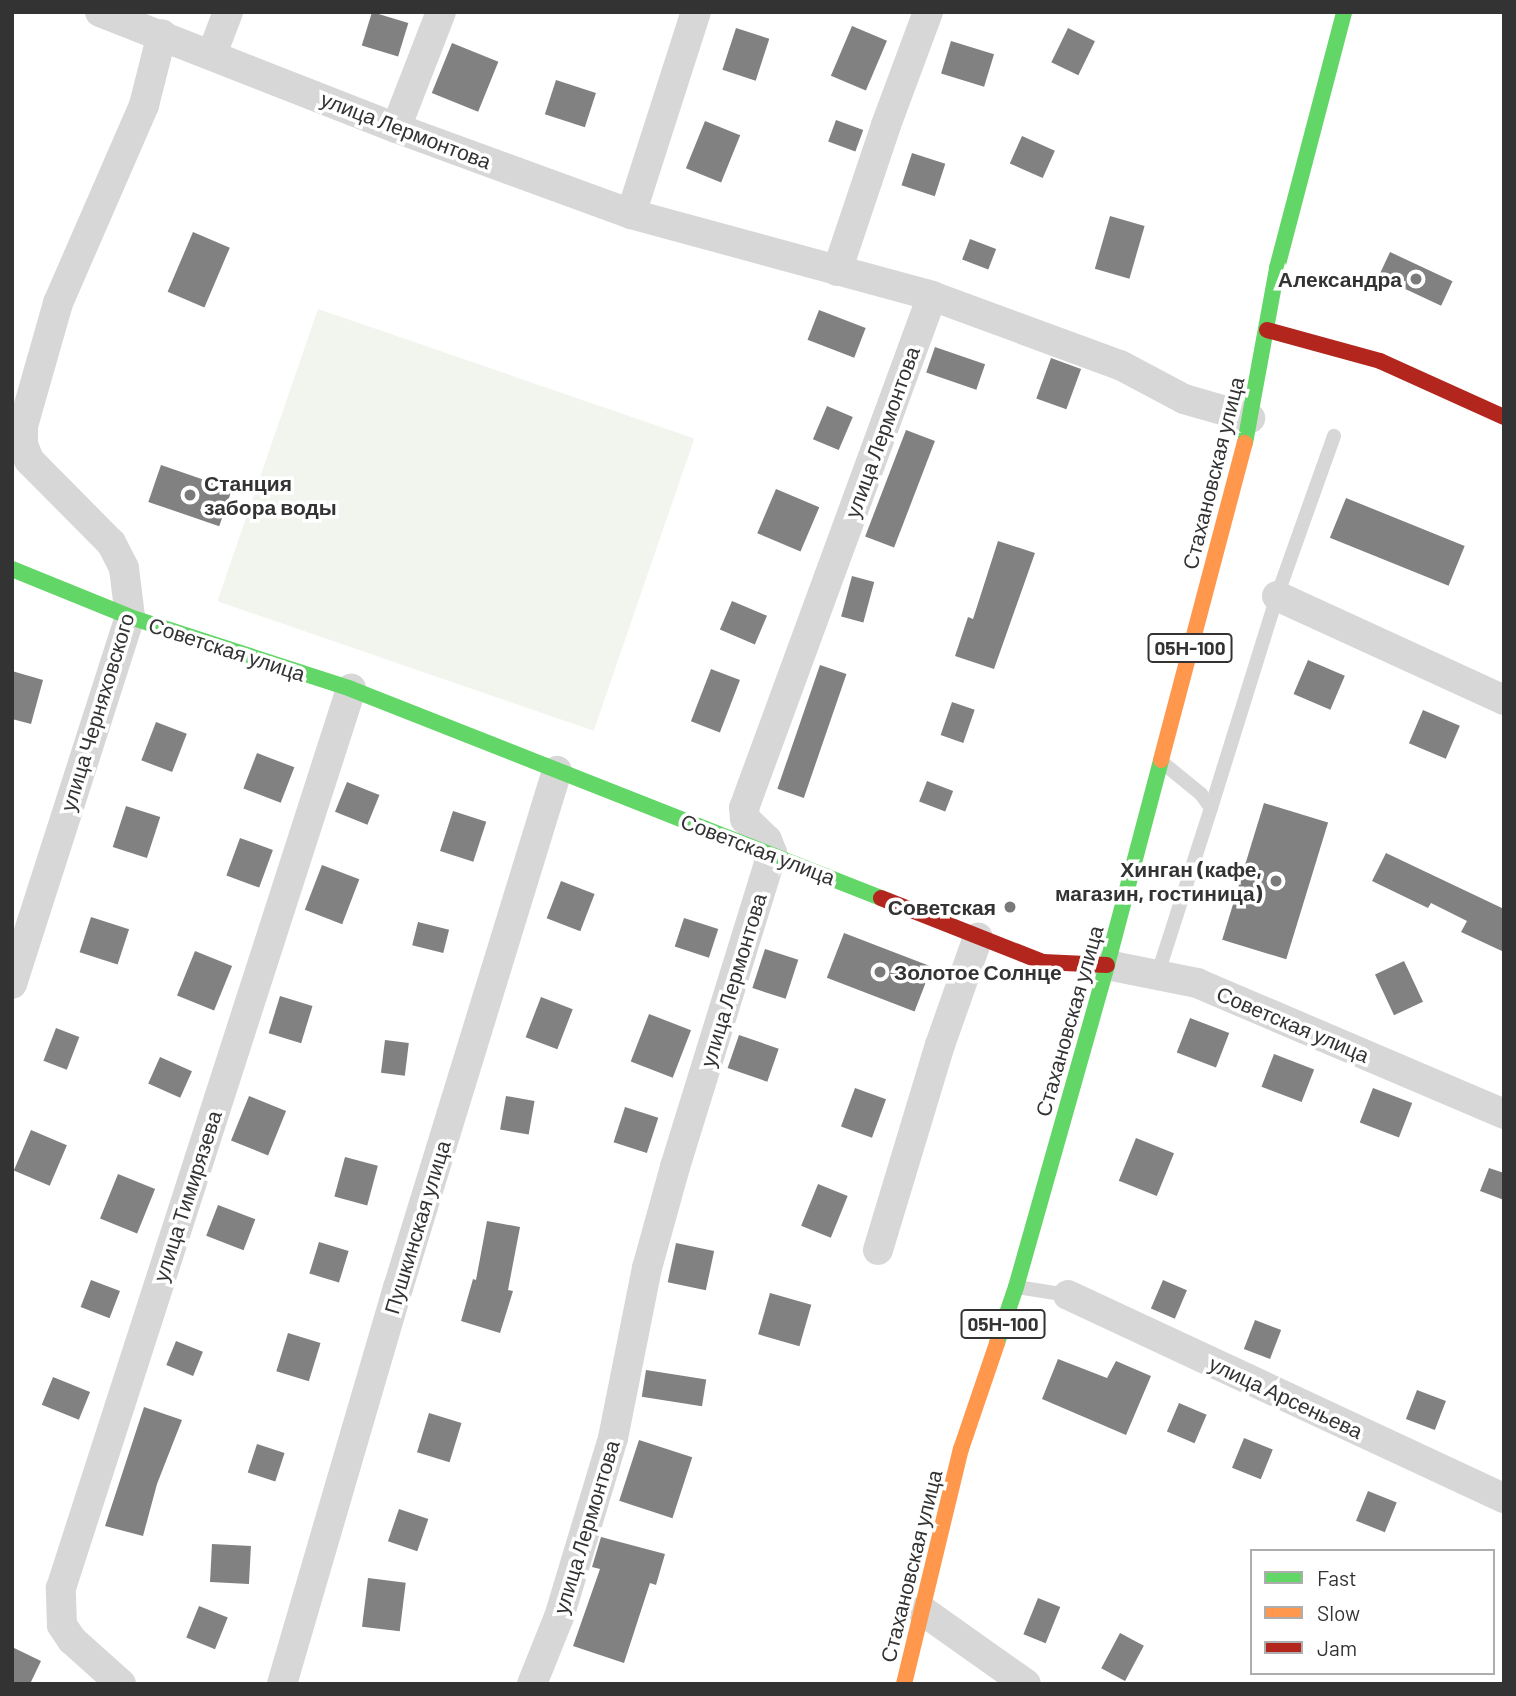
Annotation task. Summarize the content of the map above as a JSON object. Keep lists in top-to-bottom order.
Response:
{
  "streets": {
    "main road": ["Стахановская улица", "05Н-100", "Советская улица"],
    "street": [
      "улица Лермонтова",
      "улица Черняховского",
      "улица Тимирязева",
      "Пушкинская улица",
      "улица Арсеньева"
    ]
  },
  "crossings": [
    ["улица Лермонтова", "Стахановская улица"],
    ["улица Лермонтова", "Советская улица"],
    ["улица Лермонтова", "улица Черняховского"],
    ["Стахановская улица", "Советская улица"],
    ["Советская улица", "улица Черняховского"],
    ["Советская улица", "улица Тимирязева"],
    ["Советская улица", "Пушкинская улица"]
  ],
  "places": [
    "Александра",
    "Станция забора воды",
    "Хинган (кафе, магазин, гостиница)",
    "Советская",
    "Золотое Солнце"
  ],
  "legend": ["Fast", "Slow", "Jam"]
}
